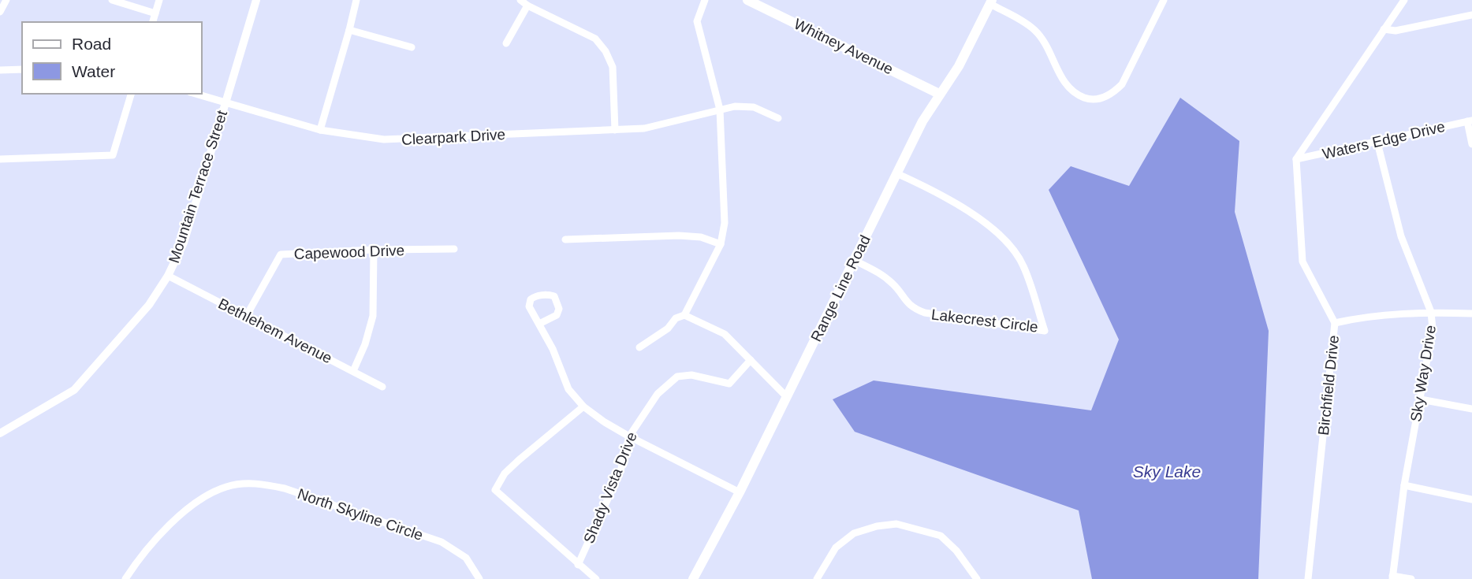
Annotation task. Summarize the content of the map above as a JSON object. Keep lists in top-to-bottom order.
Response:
{
  "streets": {
    "main road": ["Whitney Avenue", "Range Line Road"],
    "street": [
      "Clearpark Drive",
      "Waters Edge Drive",
      "Mountain Terrace Street",
      "Capewood Drive",
      "Lakecrest Circle",
      "Bethlehem Avenue",
      "Sky Way Drive",
      "Birchfield Drive",
      "Shady Vista Drive",
      "North Skyline Circle"
    ]
  },
  "crossings": [
    ["Whitney Avenue", "Range Line Road"],
    ["Clearpark Drive", "Mountain Terrace Street"],
    ["Waters Edge Drive", "Sky Way Drive"],
    ["Waters Edge Drive", "Birchfield Drive"],
    ["Mountain Terrace Street", "Bethlehem Avenue"],
    ["Capewood Drive", "Bethlehem Avenue"],
    ["Range Line Road", "Lakecrest Circle"]
  ],
  "water": ["Sky Lake"],
  "legend": ["Road", "Water"]
}
